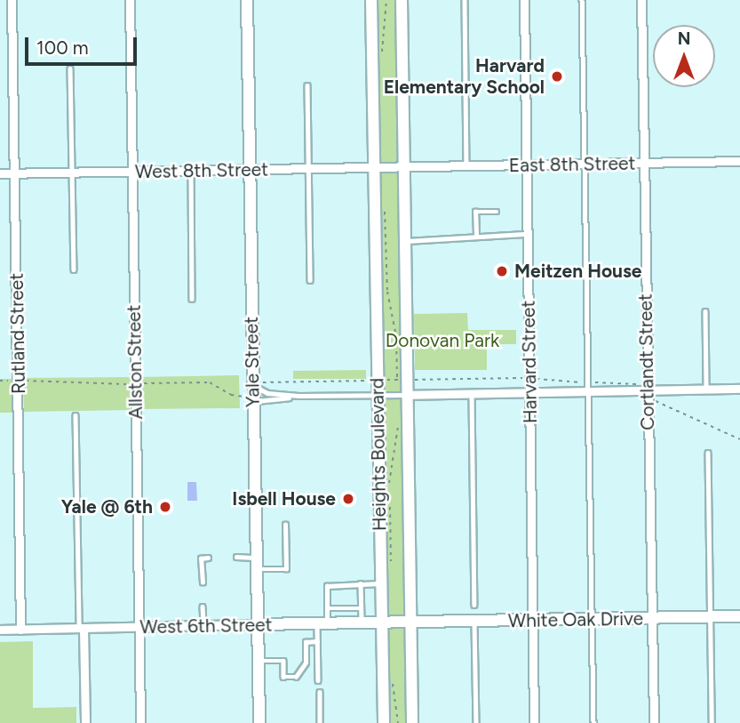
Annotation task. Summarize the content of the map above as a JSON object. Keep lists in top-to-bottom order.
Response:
{
  "streets": {
    "main road": [
      "Yale Street",
      "Heights Boulevard",
      "White Oak Drive",
      "West 6th Street"
    ],
    "street": [
      "East 8th Street",
      "West 8th Street",
      "Rutland Street",
      "Allston Street",
      "Harvard Street",
      "Cortlandt Street"
    ]
  },
  "crossings": [
    ["East 8th Street", "West 8th Street"],
    ["East 8th Street", "Harvard Street"],
    ["East 8th Street", "Cortlandt Street"],
    ["East 8th Street", "Heights Boulevard"],
    ["West 8th Street", "Rutland Street"],
    ["West 8th Street", "Allston Street"],
    ["West 8th Street", "Yale Street"],
    ["West 8th Street", "Heights Boulevard"],
    ["Rutland Street", "West 6th Street"],
    ["Allston Street", "West 6th Street"],
    ["Yale Street", "West 6th Street"],
    ["Harvard Street", "White Oak Drive"],
    ["Cortlandt Street", "White Oak Drive"],
    ["Heights Boulevard", "White Oak Drive"],
    ["Heights Boulevard", "West 6th Street"],
    ["White Oak Drive", "West 6th Street"]
  ],
  "parks": ["Donovan Park"],
  "places": [
    "Harvard Elementary School",
    "Meitzen House",
    "Isbell House",
    "Yale @ 6th"
  ],
  "scale_bar": "100 m",
  "north": "top"
}
